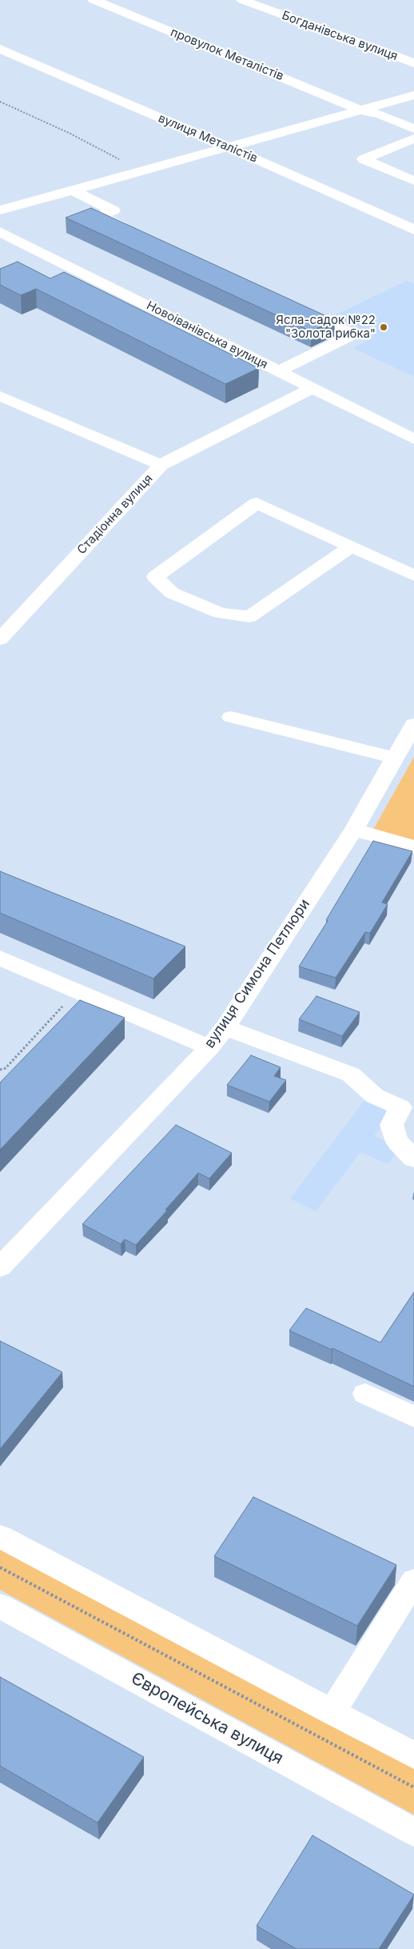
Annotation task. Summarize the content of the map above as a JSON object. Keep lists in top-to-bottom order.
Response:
{
  "streets": {
    "street": [
      "Богданівська вулиця",
      "провулок Металістів",
      "вулиця Металістів",
      "Новоіванівська вулиця",
      "Стадіонна вулиця",
      "вулиця Симона Петлюри",
      "Європейська вулиця"
    ]
  },
  "places": ["Ясла-садок №22 \"Золота рибка\""]
}
